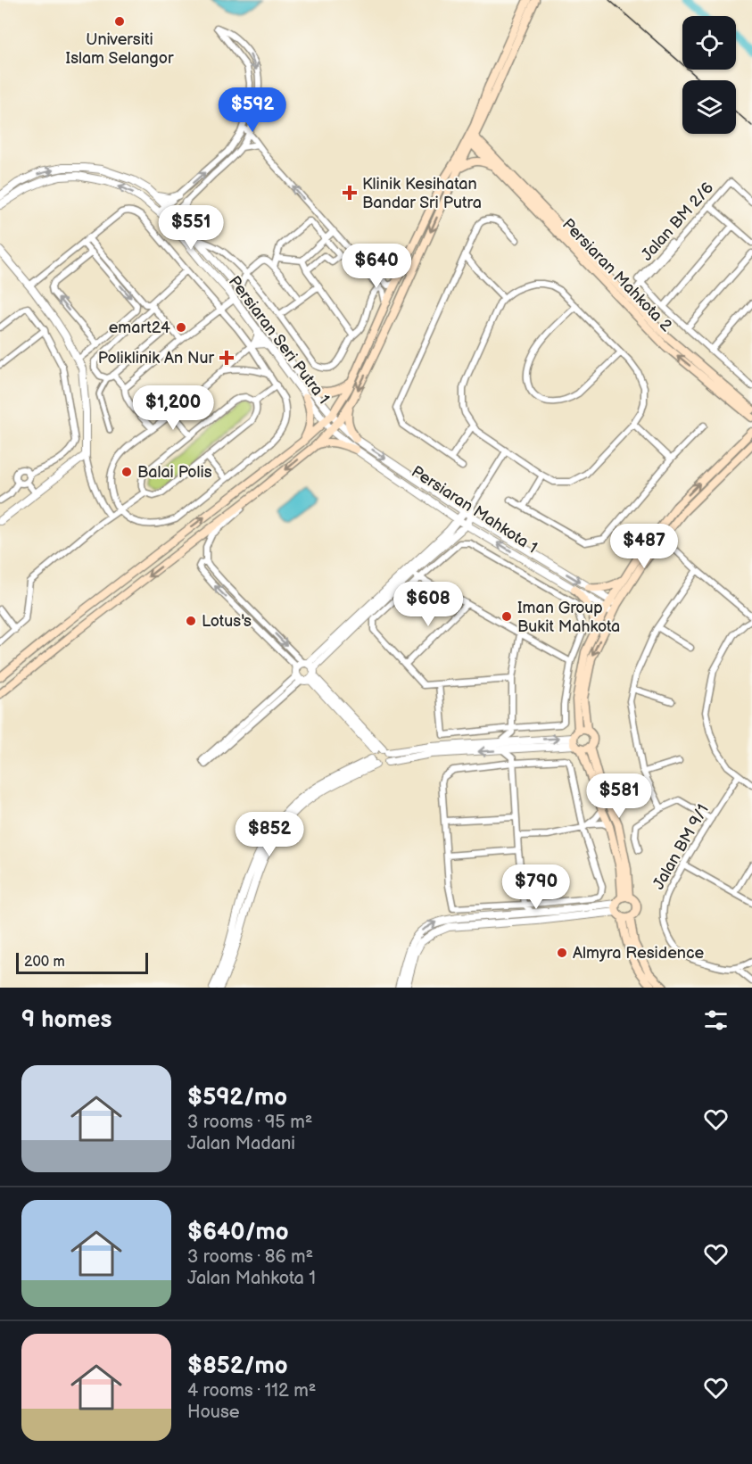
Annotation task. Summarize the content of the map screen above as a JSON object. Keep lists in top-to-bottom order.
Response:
{
  "streets": {
    "main road": ["Persiaran Mahkota 2"],
    "street": [
      "Jalan BM 2/6",
      "Persiaran Seri Putra 1",
      "Persiaran Mahkota 1",
      "Jalan BM 9/1"
    ]
  },
  "crossings": [
    ["Jalan BM 2/6", "Persiaran Mahkota 2"],
    ["Persiaran Seri Putra 1", "Persiaran Mahkota 1"]
  ],
  "places": {
    "other": [
      "Universiti Islam Selangor",
      "emart24",
      "Balai Polis",
      "Iman Group Bukit Mahkota",
      "Lotus's",
      "Almyra Residence"
    ],
    "health": ["Klinik Kesihatan Bandar Sri Putra", "Poliklinik An Nur"]
  },
  "scale_bar": "200 m",
  "page": {
    "price": [
      "$592",
      "$551",
      "$640",
      "$1,200",
      "$487",
      "$608",
      "$581",
      "$852",
      "$790"
    ],
    "scale": "200 m",
    "heading": "9 homes",
    "list": [
      {
        "name": "$592/mo",
        "note": "3 rooms · 95 m² · Jalan Madani"
      },
      {
        "name": "$640/mo",
        "note": "3 rooms · 86 m² · Jalan Mahkota 1"
      },
      {
        "name": "$852/mo",
        "note": "4 rooms · 112 m² · House"
      }
    ]
  }
}
